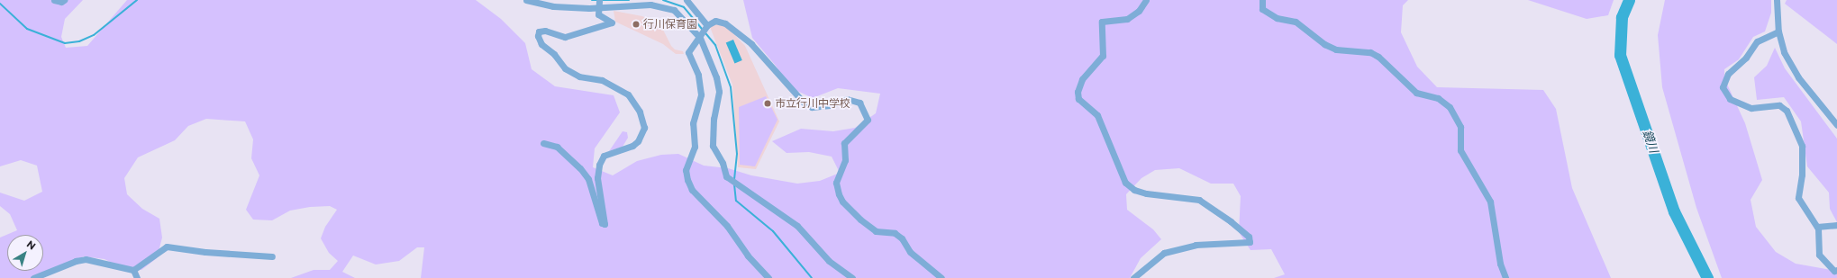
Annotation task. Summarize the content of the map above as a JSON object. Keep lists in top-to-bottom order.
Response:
{
  "water": ["鏡川"],
  "places": ["行川保育園", "市立行川中学校"],
  "north": "top right"
}
